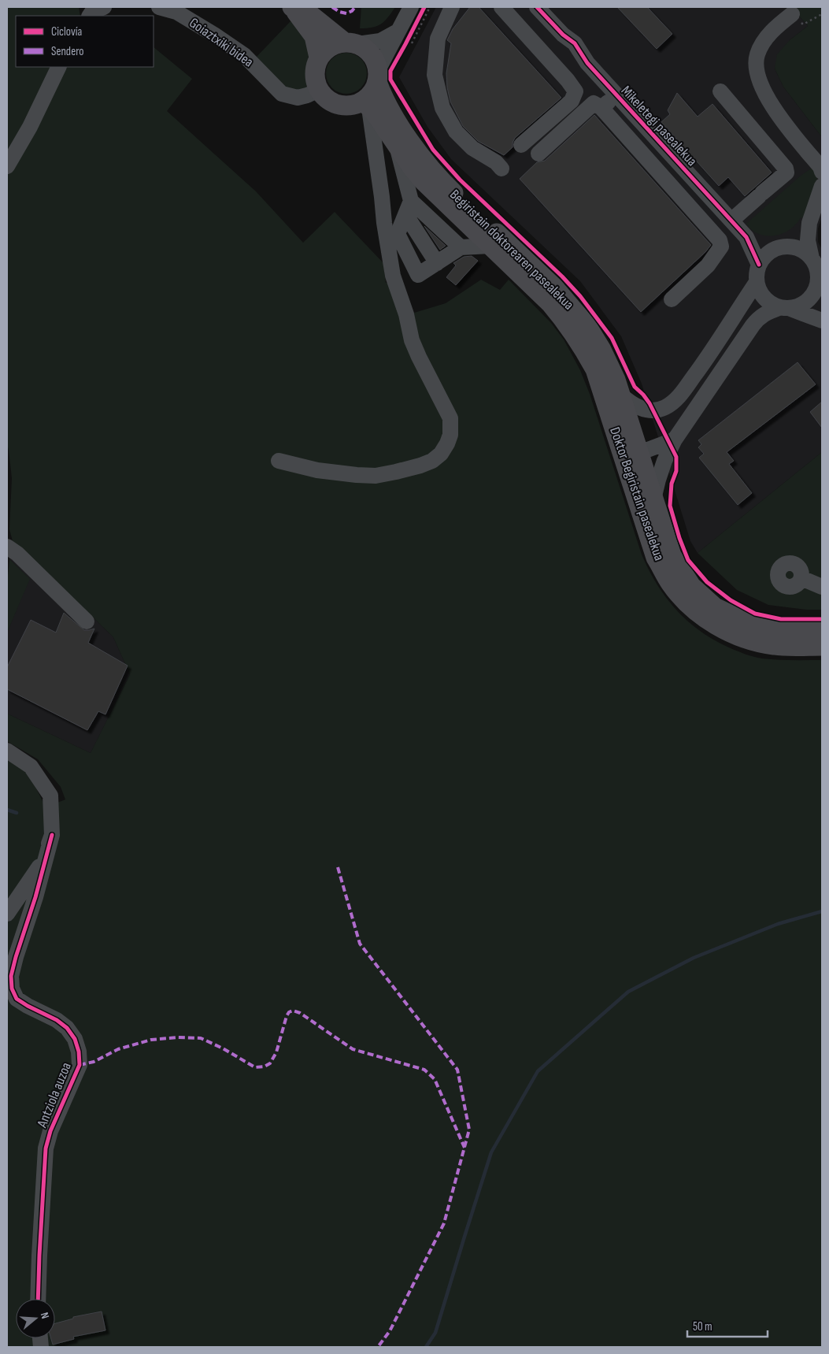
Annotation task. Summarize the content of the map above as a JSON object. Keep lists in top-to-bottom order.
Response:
{
  "streets": {
    "main road": ["Begiristain doktorearen pasealekua", "Doktor Begiristain pasealekua"],
    "street": ["Goiaztxiki bidea", "Mikeletegi pasealekua", "Antziola auzoa"]
  },
  "crossings": [
    ["Goiaztxiki bidea", "Begiristain doktorearen pasealekua"],
    ["Goiaztxiki bidea", "Doktor Begiristain pasealekua"],
    ["Begiristain doktorearen pasealekua", "Doktor Begiristain pasealekua"]
  ],
  "legend": ["Ciclovía", "Sendero"],
  "scale_bar": "50 m",
  "north": "right"
}
